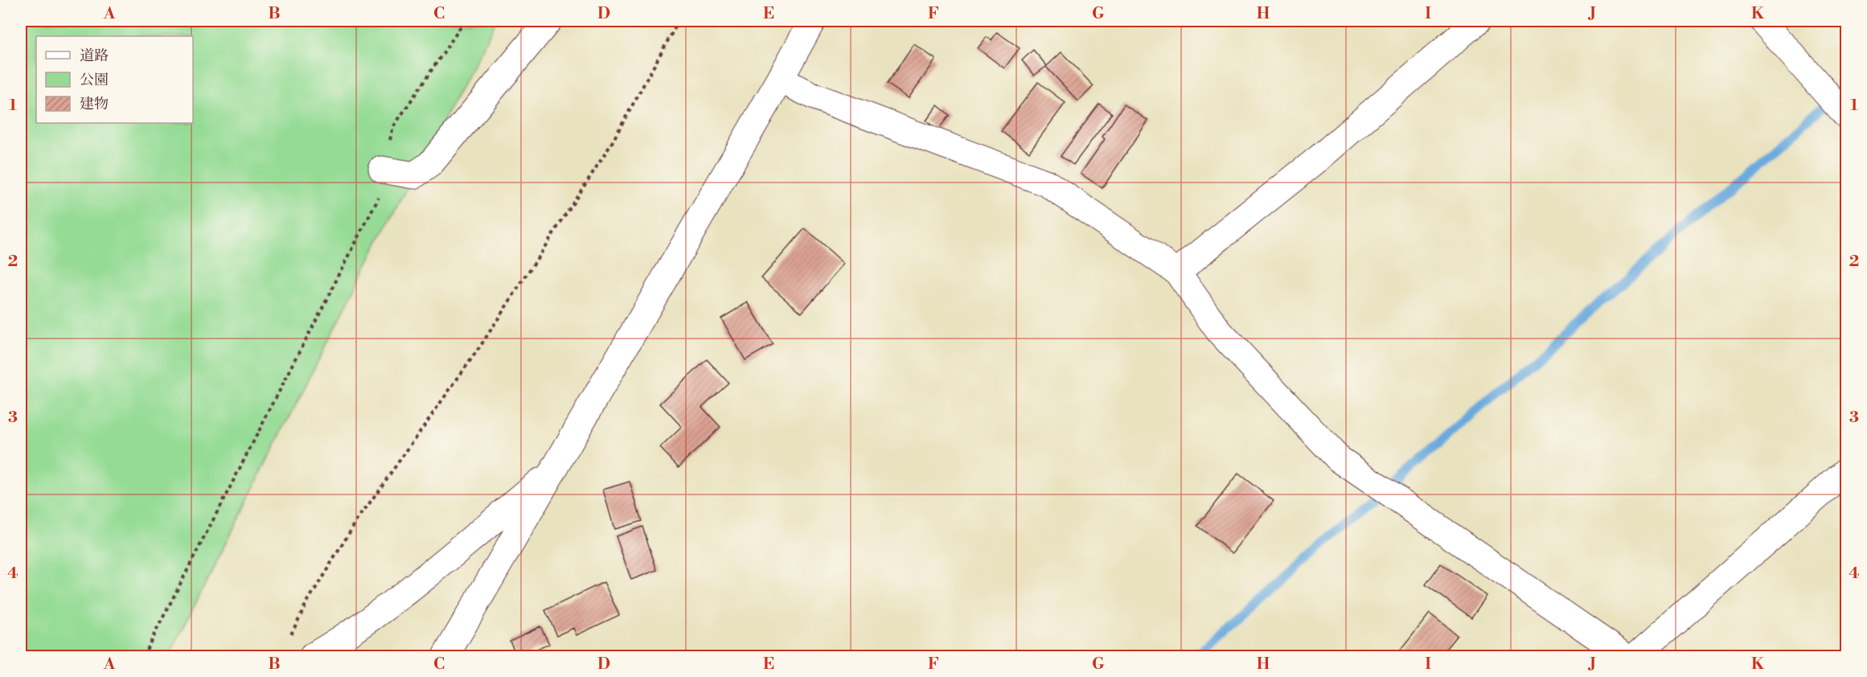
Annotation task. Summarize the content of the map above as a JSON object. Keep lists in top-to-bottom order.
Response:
{
  "legend": ["道路", "公園", "建物"],
  "grid": {
    "columns": [
      "A",
      "B",
      "C",
      "D",
      "E",
      "F",
      "G",
      "H",
      "I",
      "J",
      "K"
    ],
    "rows": [
      "1",
      "2",
      "3",
      "4"
    ]
  }
}
